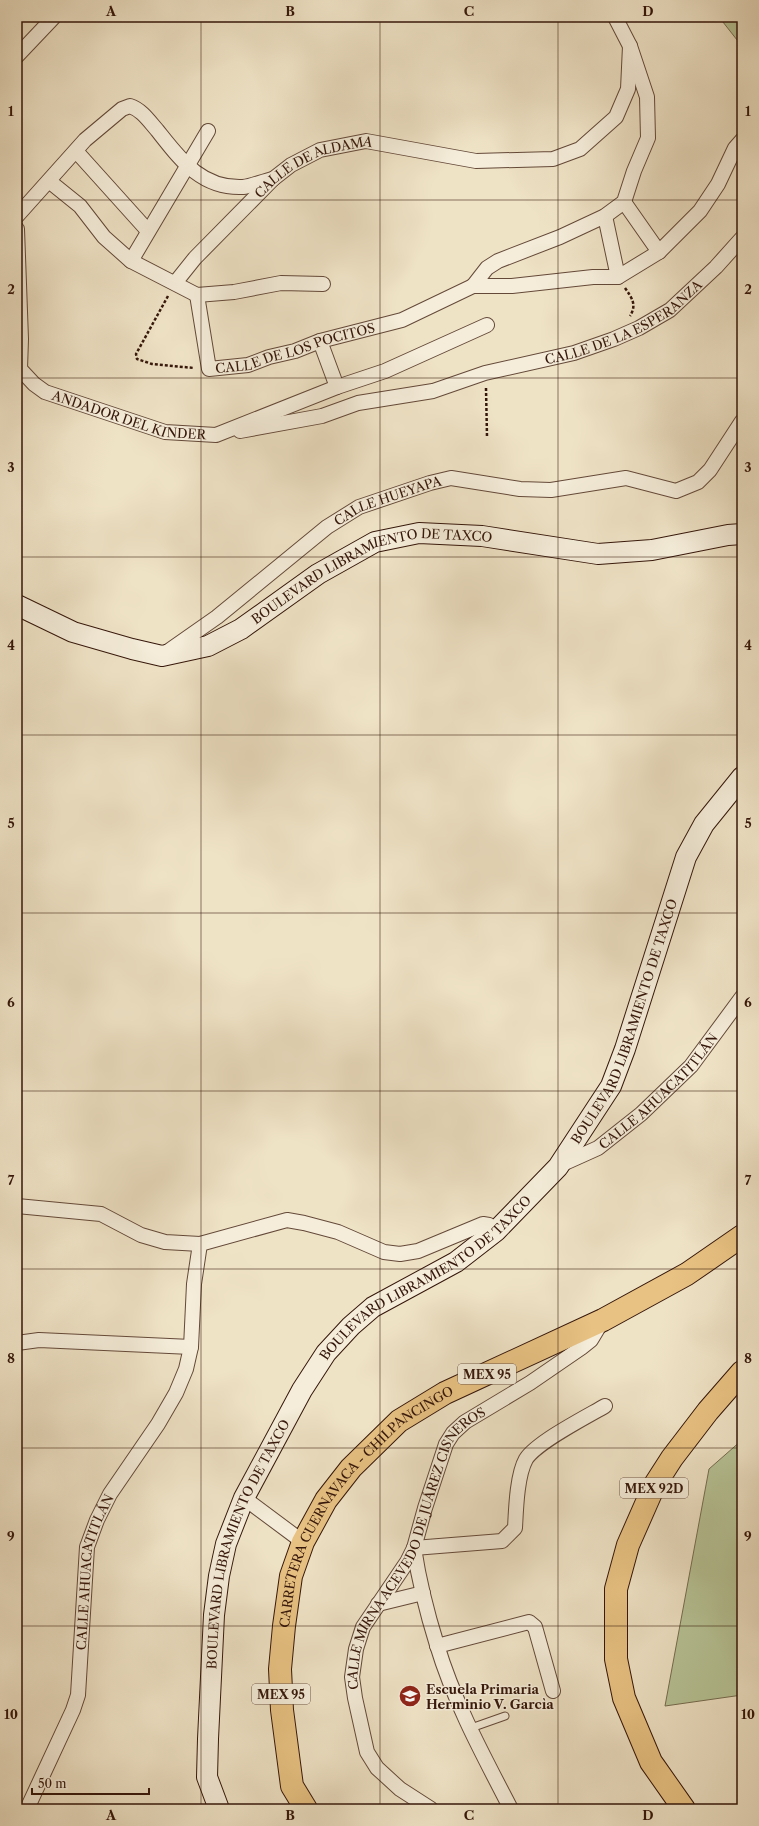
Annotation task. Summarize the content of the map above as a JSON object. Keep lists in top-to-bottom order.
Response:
{
  "streets": {
    "main road": [
      "BOULEVARD LIBRAMIENTO DE TAXCO",
      "MEX 95",
      "MEX 92D",
      "CARRETERA CUERNAVACA - CHILPANCINGO"
    ],
    "street": [
      "CALLE DE ALDAMA",
      "CALLE DE LA ESPERANZA",
      "CALLE DE LOS POCITOS",
      "ANDADOR DEL KINDER",
      "CALLE HUEYAPA",
      "CALLE AHUACATITLÁN",
      "CALLE MIRNA ACEVEDO DE JUÁREZ CISNEROS"
    ]
  },
  "crossings": [
    ["CALLE DE LA ESPERANZA", "ANDADOR DEL KINDER"],
    ["CALLE HUEYAPA", "BOULEVARD LIBRAMIENTO DE TAXCO"],
    ["BOULEVARD LIBRAMIENTO DE TAXCO", "CALLE AHUACATITLÁN"],
    ["CARRETERA CUERNAVACA - CHILPANCINGO", "CALLE MIRNA ACEVEDO DE JUÁREZ CISNEROS"]
  ],
  "places": {
    "school or university": ["Escuela Primaria Herminio V. Garcìa"]
  },
  "scale_bar": "50 m",
  "grid": {
    "columns": [
      "A",
      "B",
      "C",
      "D"
    ],
    "rows": [
      "1",
      "2",
      "3",
      "4",
      "5",
      "6",
      "7",
      "8",
      "9",
      "10"
    ]
  }
}
